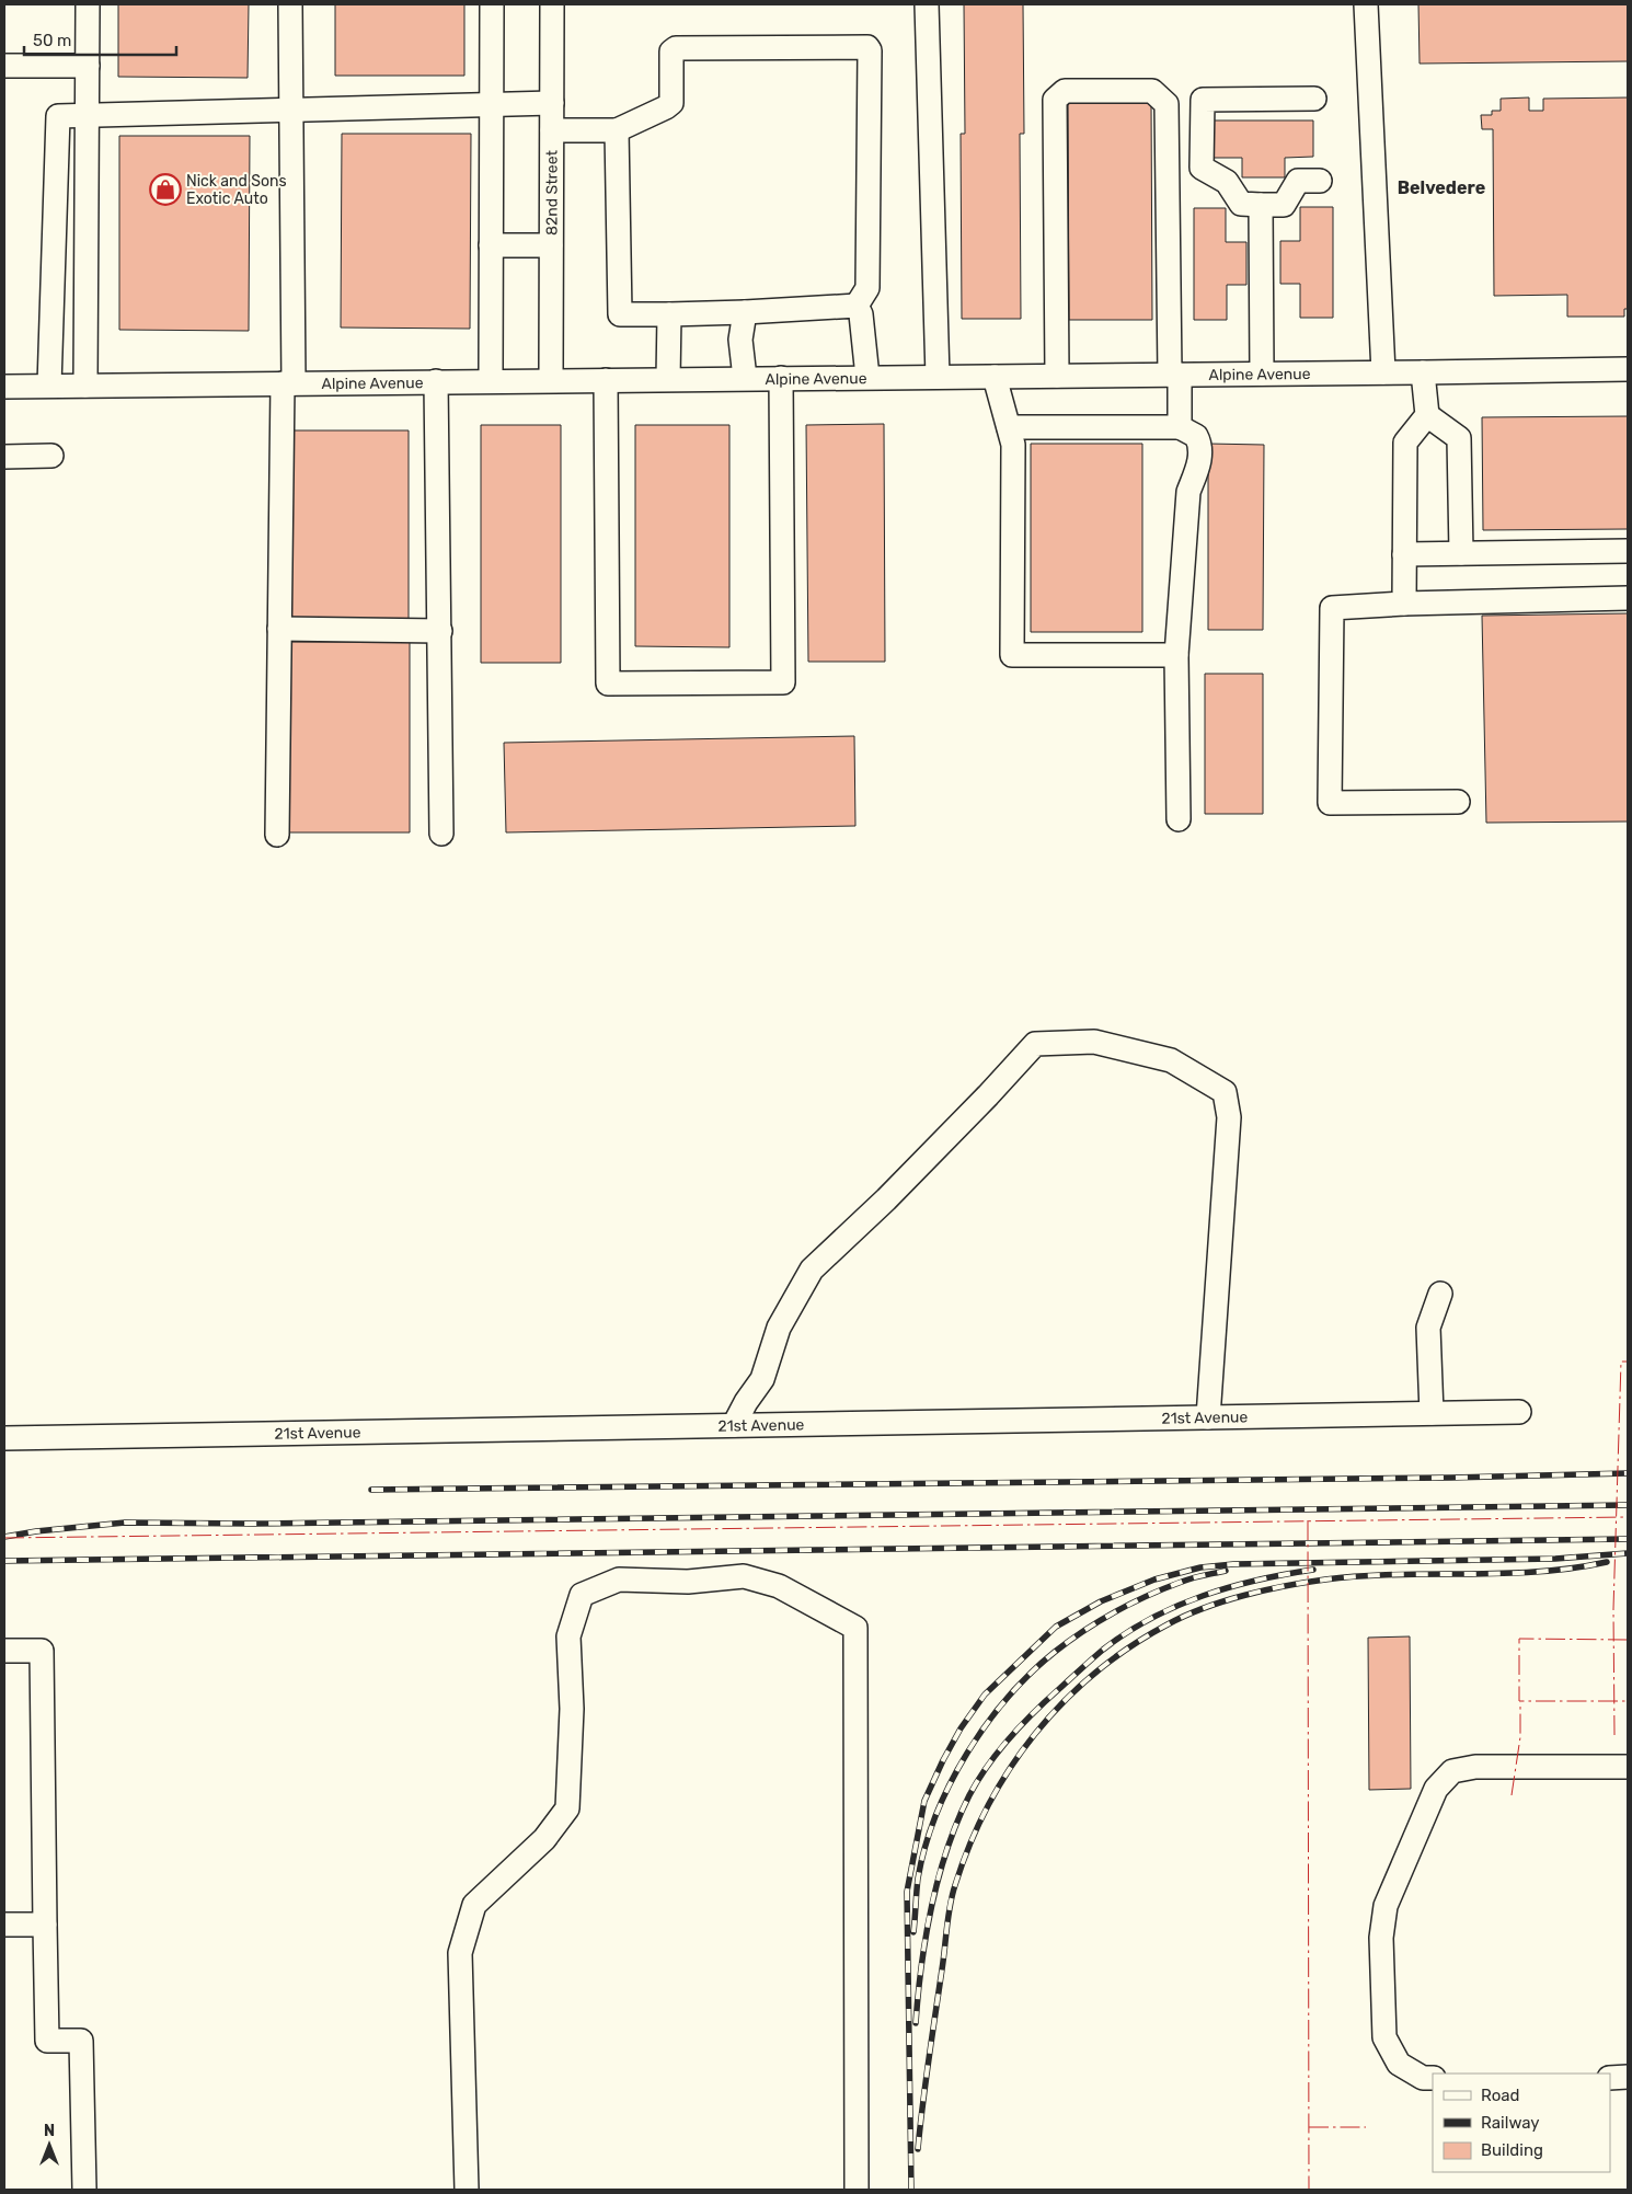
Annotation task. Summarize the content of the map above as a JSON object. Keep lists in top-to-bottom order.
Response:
{
  "streets": {
    "street": ["82nd Street", "Alpine Avenue", "21st Avenue"]
  },
  "crossings": [
    ["82nd Street", "Alpine Avenue"]
  ],
  "districts": ["Belvedere"],
  "places": {
    "shop": ["Nick and Sons Exotic Auto"]
  },
  "legend": ["Road", "Railway", "Building"],
  "scale_bar": "50 m",
  "north": "top"
}
